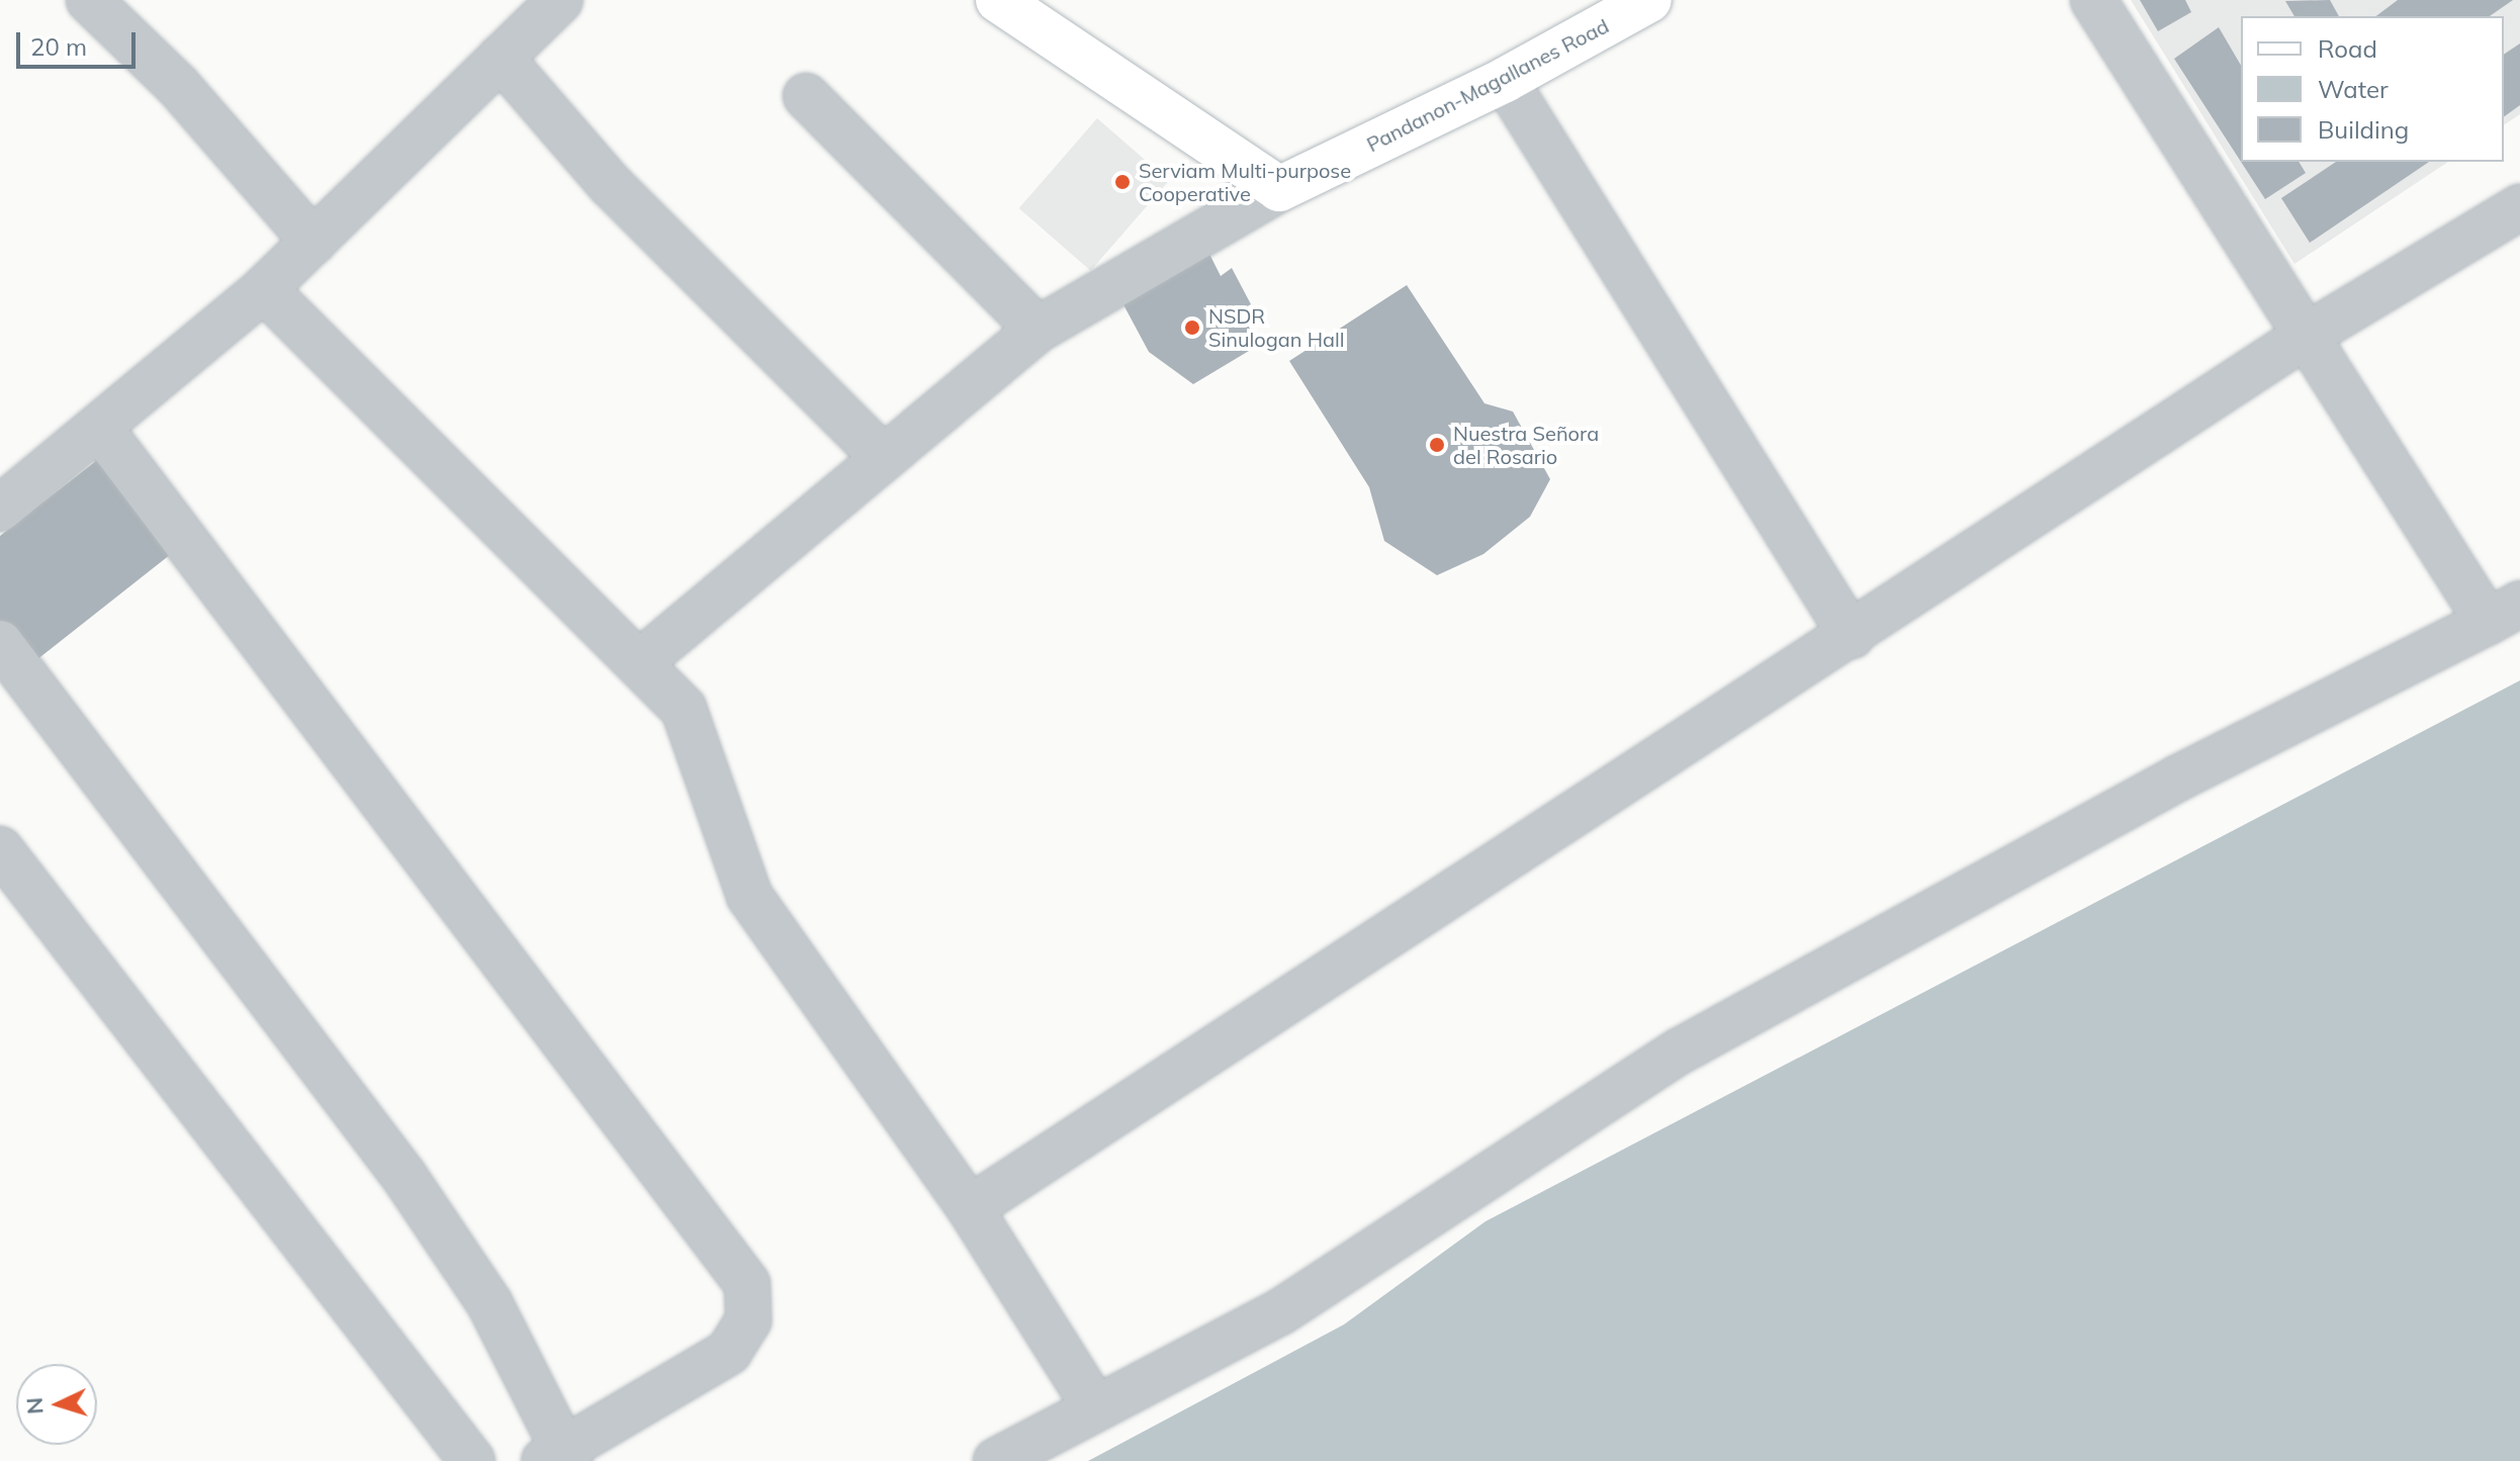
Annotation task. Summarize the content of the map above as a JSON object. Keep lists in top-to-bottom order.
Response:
{
  "streets": {
    "street": ["Pandanon-Magallanes Road"]
  },
  "places": ["Serviam Multi-purpose Cooperative", "NSDR Sinulogan Hall", "Nuestra Señora del Rosario"],
  "legend": ["Road", "Water", "Building"],
  "scale_bar": "20 m",
  "north": "left"
}
